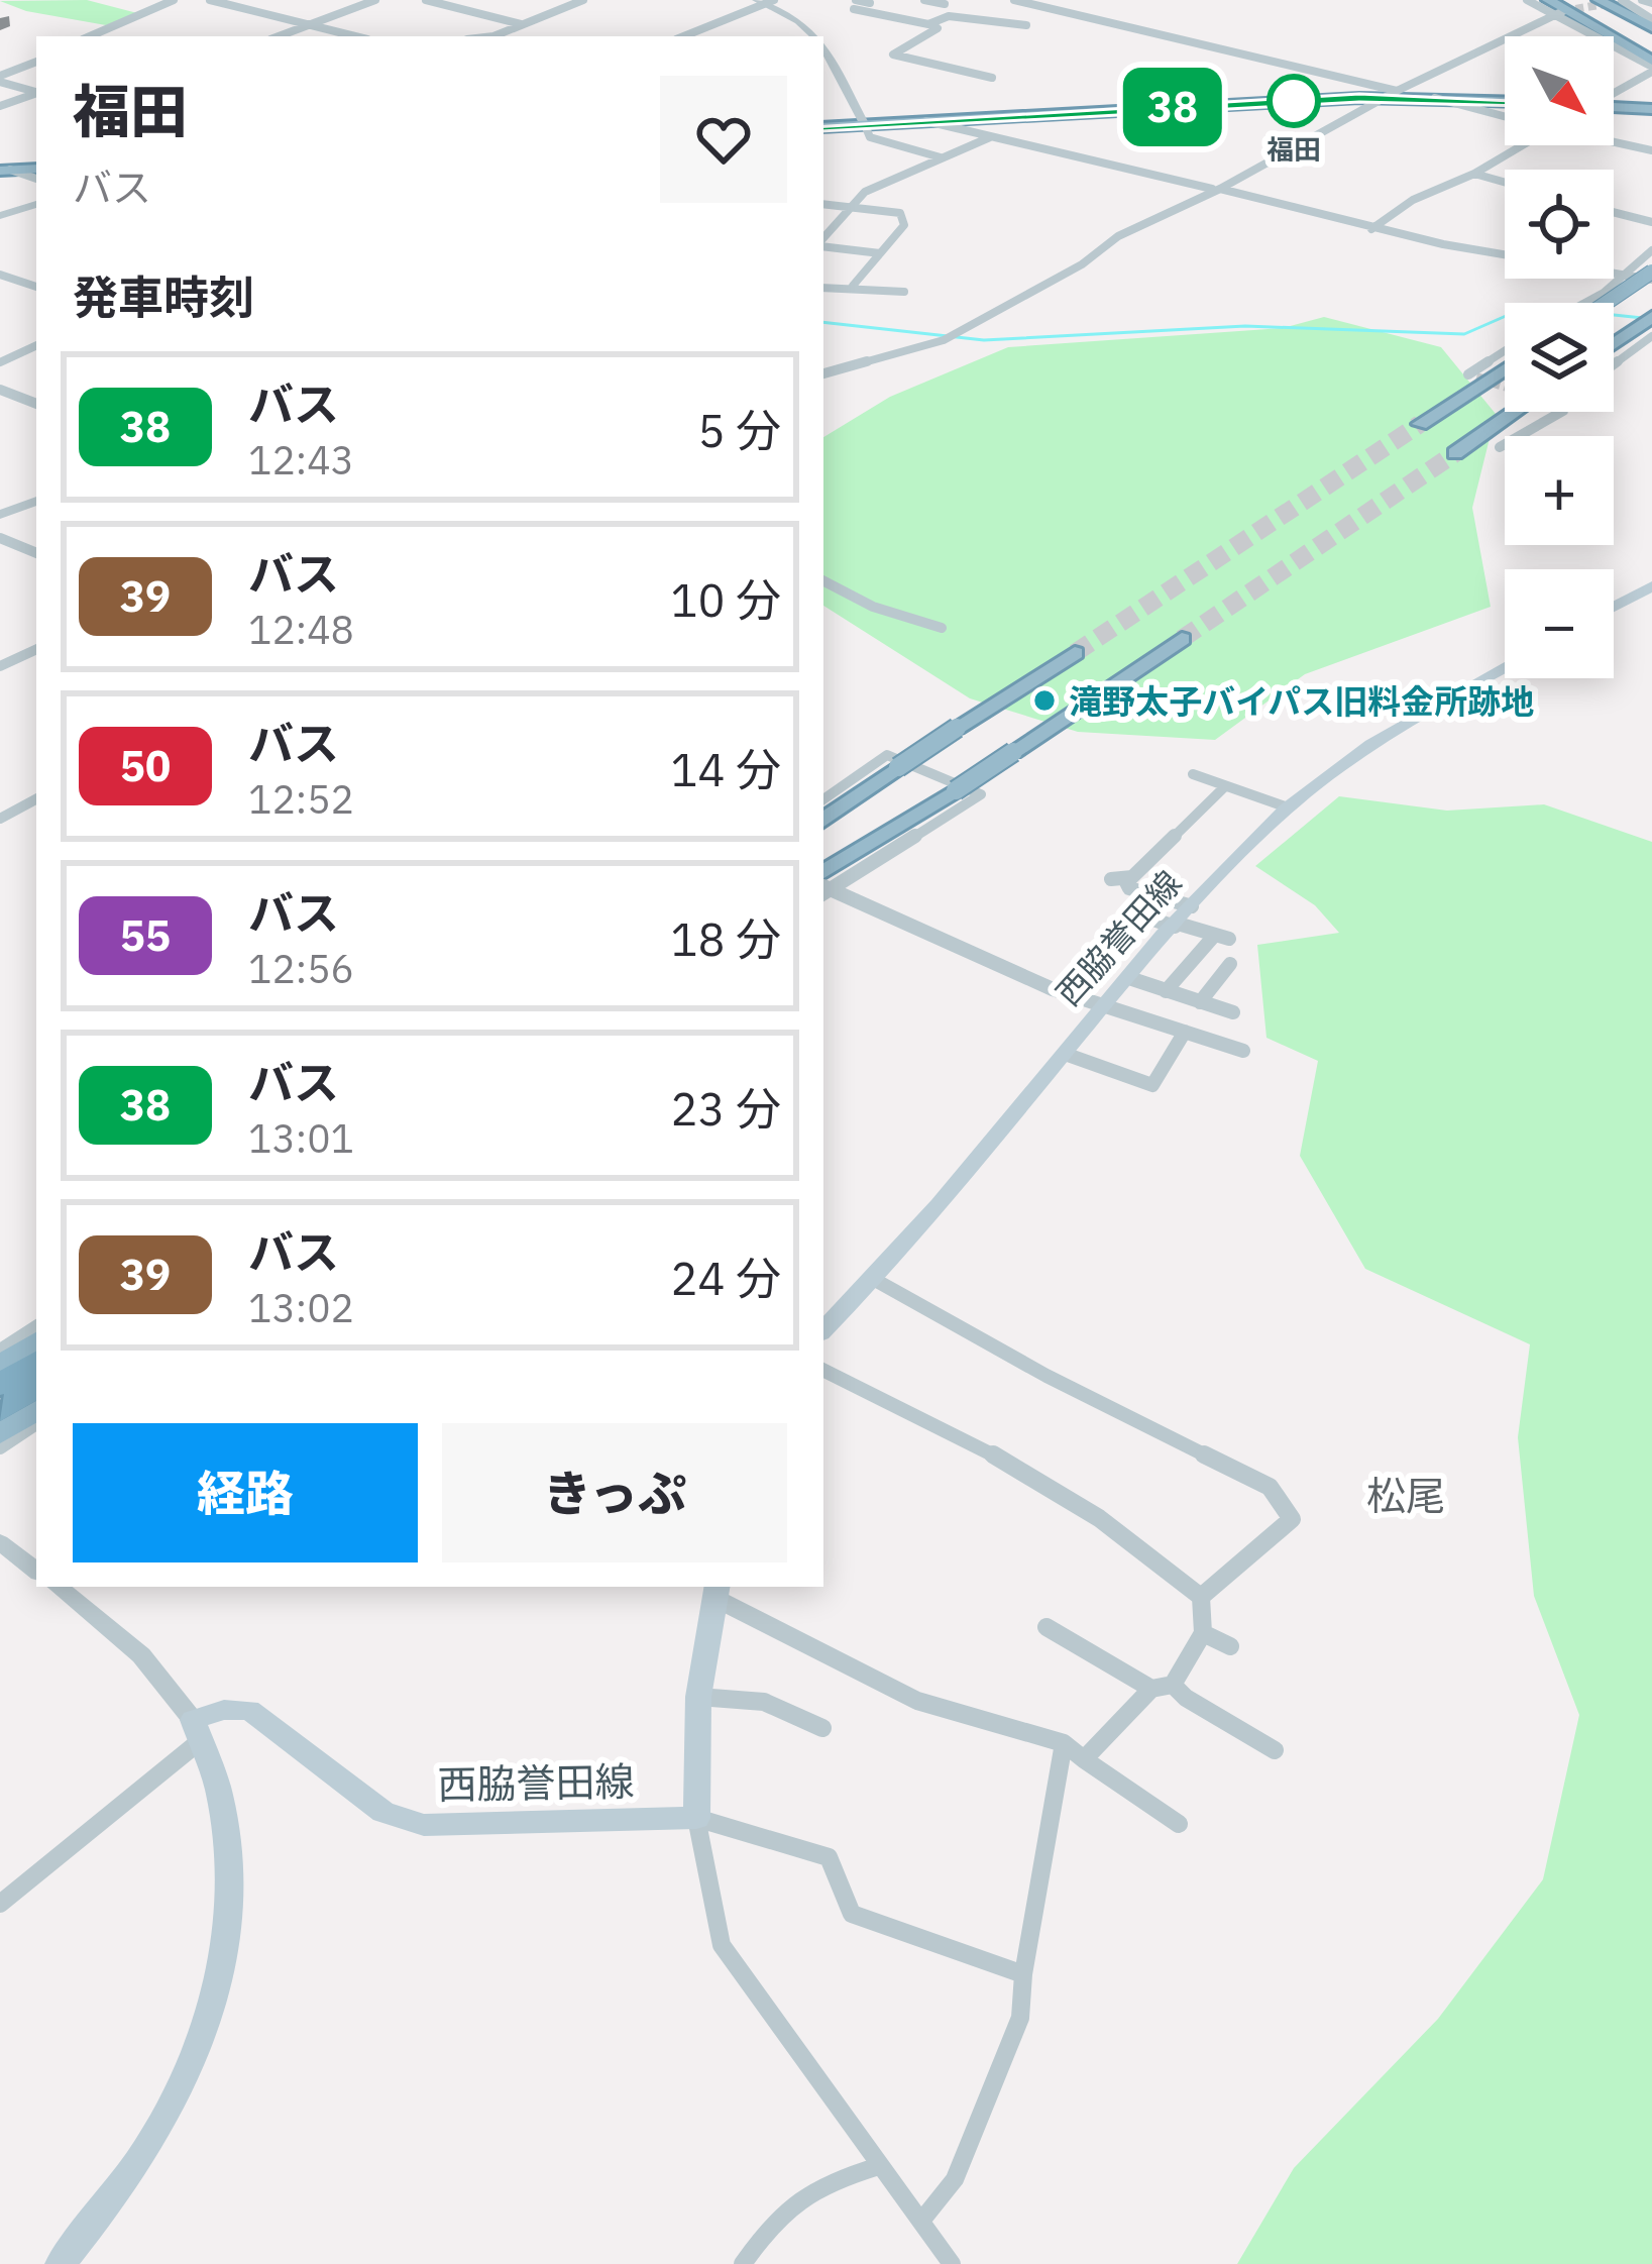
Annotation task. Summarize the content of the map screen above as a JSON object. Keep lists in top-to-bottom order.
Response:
{
  "streets": {
    "main road": ["西脇誉田線"]
  },
  "districts": ["松尾"],
  "places": ["福田", "滝野太子バイパス旧料金所跡地"],
  "lines": ["bus line 38"],
  "north": "bottom right",
  "page": {
    "on_map": "38",
    "map_buttons": ["+", "−"],
    "heading": [
      ["福田", "バス"],
      "発車時刻"
    ],
    "list": [
      {
        "mark": "38",
        "name": "バス",
        "note": "12:43",
        "value": "5 分"
      },
      {
        "mark": "39",
        "name": "バス",
        "note": "12:48",
        "value": "10 分"
      },
      {
        "mark": "50",
        "name": "バス",
        "note": "12:52",
        "value": "14 分"
      },
      {
        "mark": "55",
        "name": "バス",
        "note": "12:56",
        "value": "18 分"
      },
      {
        "mark": "38",
        "name": "バス",
        "note": "13:01",
        "value": "23 分"
      },
      {
        "mark": "39",
        "name": "バス",
        "note": "13:02",
        "value": "24 分"
      }
    ],
    "buttons": ["経路", "きっぷ"]
  }
}
